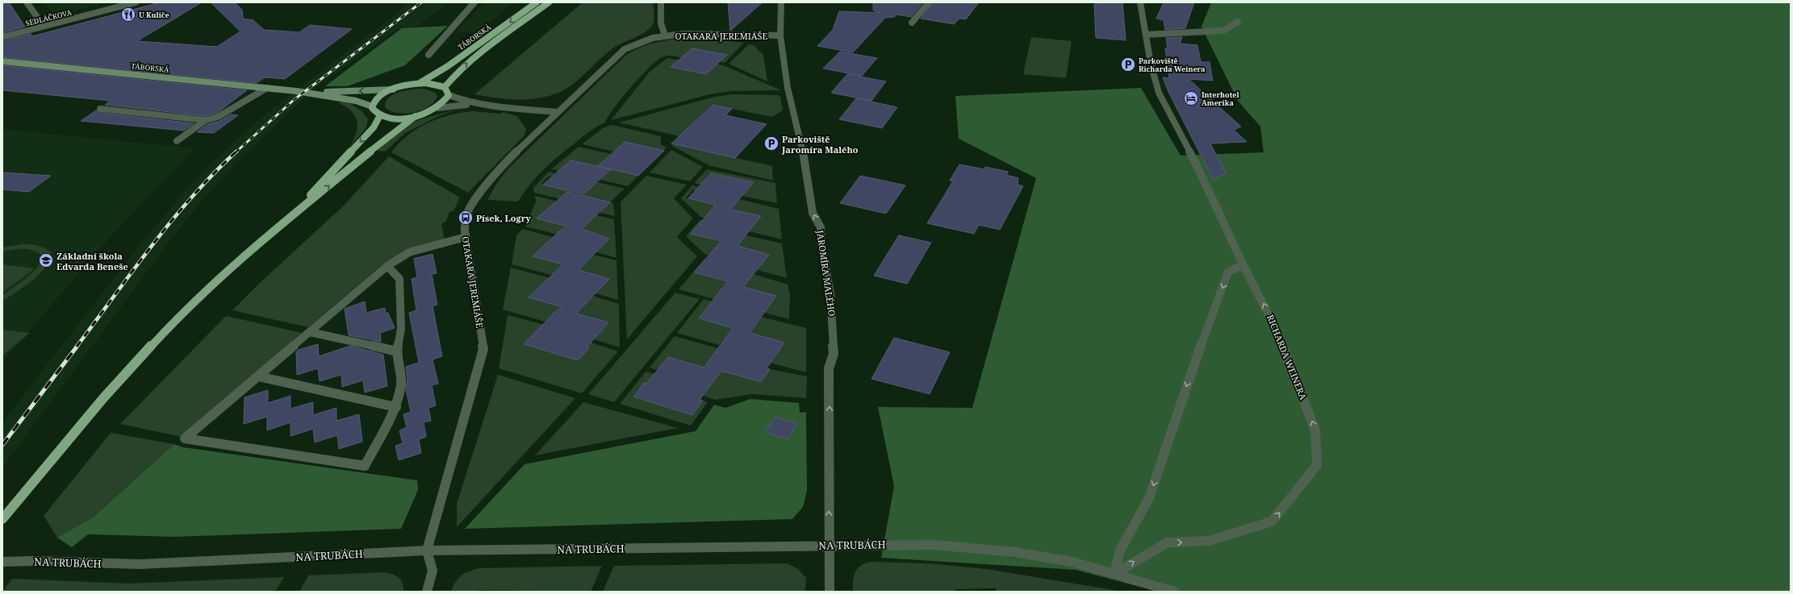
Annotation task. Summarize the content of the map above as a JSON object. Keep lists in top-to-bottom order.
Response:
{
  "streets": {
    "main road": ["TÁBORSKÁ"],
    "street": [
      "SEDLÁČKOVA",
      "OTAKARA JEREMIÁŠE",
      "JAROMÍRA MALÉHO",
      "RICHARDA WEINERA",
      "NA TRUBÁCH"
    ]
  },
  "crossings": [
    ["OTAKARA JEREMIÁŠE", "JAROMÍRA MALÉHO"],
    ["OTAKARA JEREMIÁŠE", "NA TRUBÁCH"],
    ["JAROMÍRA MALÉHO", "NA TRUBÁCH"],
    ["RICHARDA WEINERA", "NA TRUBÁCH"]
  ],
  "one_way": ["JAROMÍRA MALÉHO"],
  "places": {
    "restaurant": ["U Kuliče"],
    "parking": ["Parkoviště Richarda Weinera", "Parkoviště Jaromíra Malého"],
    "hotel": ["Interhotel Amerika"],
    "bus stop": ["Písek, Logry"],
    "school or university": ["Základní škola Edvarda Beneše"]
  }
}
